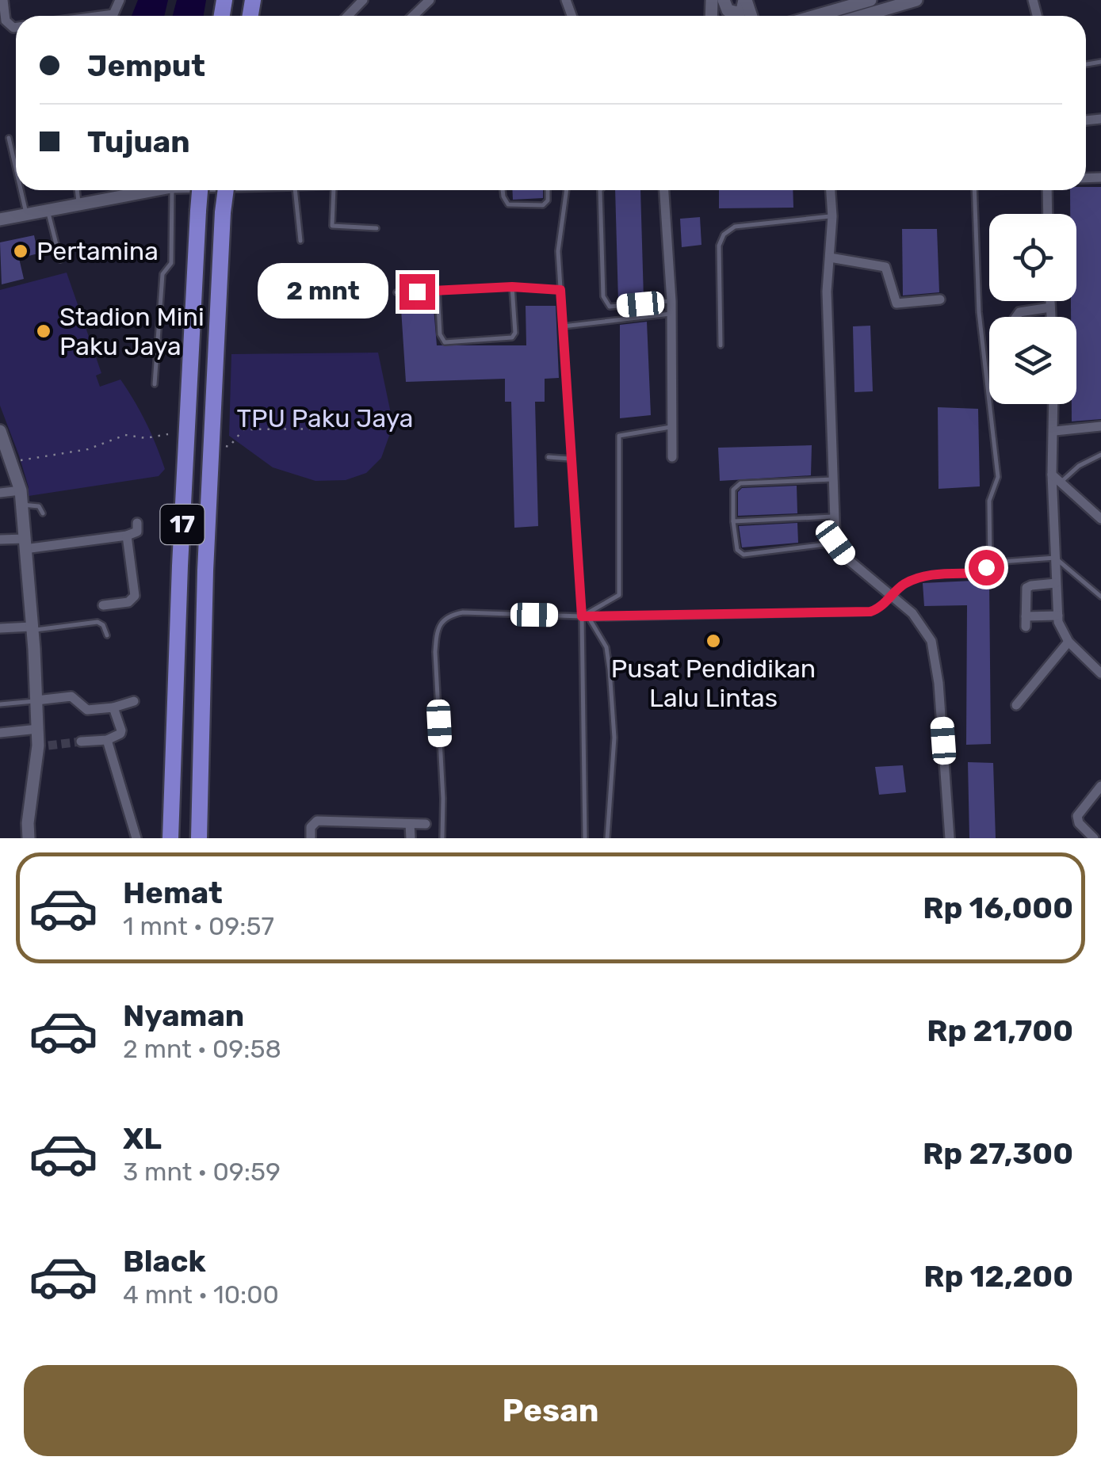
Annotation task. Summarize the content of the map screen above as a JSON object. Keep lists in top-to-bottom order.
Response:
{
  "streets": {
    "highway": ["17"]
  },
  "parks": ["TPU Paku Jaya"],
  "places": ["Pertamina", "Stadion Mini Paku Jaya", "Pusat Pendidikan Lalu Lintas"],
  "page": {
    "banner": ["Jemput", "Tujuan"],
    "bubble": "2 mnt",
    "list": [
      {
        "name": "Hemat",
        "note": "1 mnt · 09:57",
        "value": "Rp 16,000"
      },
      {
        "name": "Nyaman",
        "note": "2 mnt · 09:58",
        "value": "Rp 21,700"
      },
      {
        "name": "XL",
        "note": "3 mnt · 09:59",
        "value": "Rp 27,300"
      },
      {
        "name": "Black",
        "note": "4 mnt · 10:00",
        "value": "Rp 12,200"
      }
    ],
    "buttons": "Pesan"
  }
}
